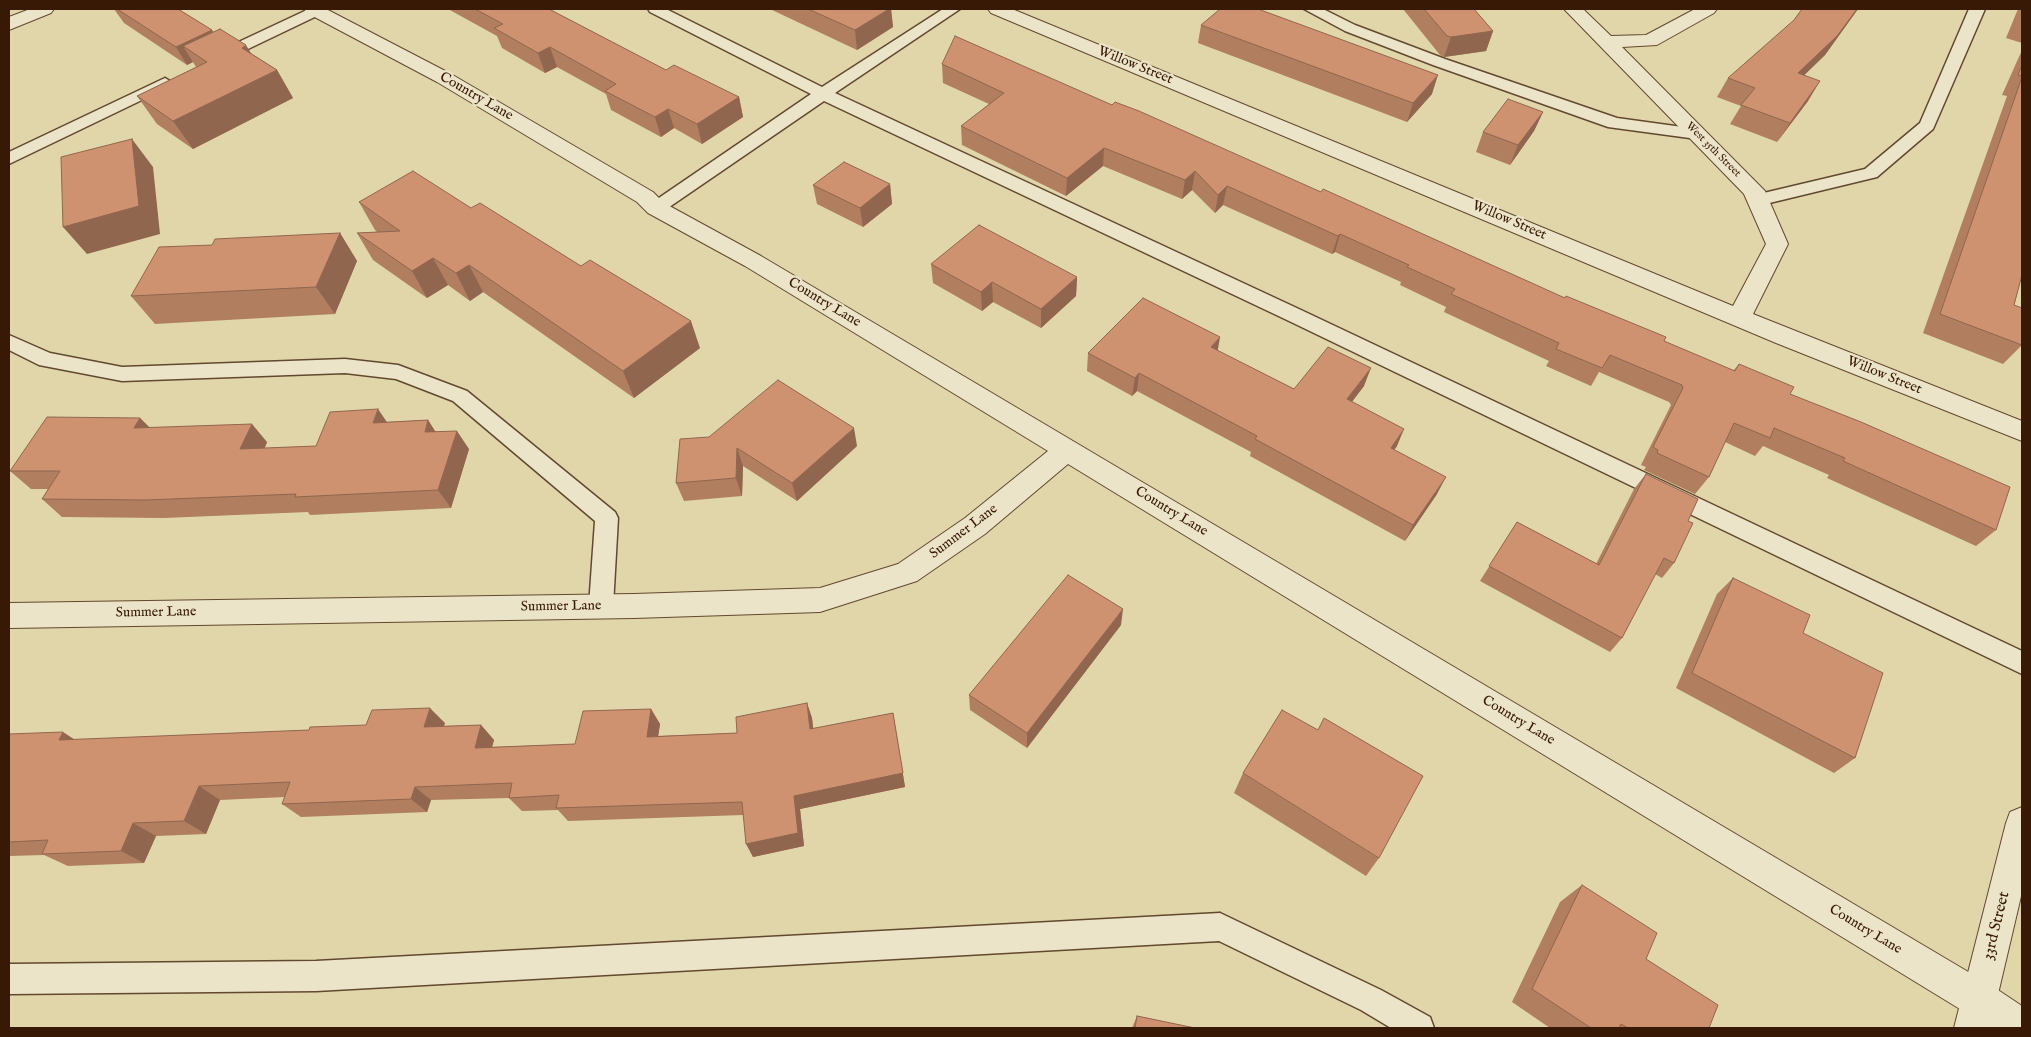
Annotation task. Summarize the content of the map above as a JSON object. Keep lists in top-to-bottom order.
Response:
{
  "streets": {
    "street": [
      "Willow Street",
      "Country Lane",
      "West 35th Street",
      "Summer Lane",
      "33rd Street"
    ]
  },
  "crossings": [
    ["Willow Street", "West 35th Street"],
    ["Country Lane", "Summer Lane"],
    ["Country Lane", "33rd Street"]
  ]
}
